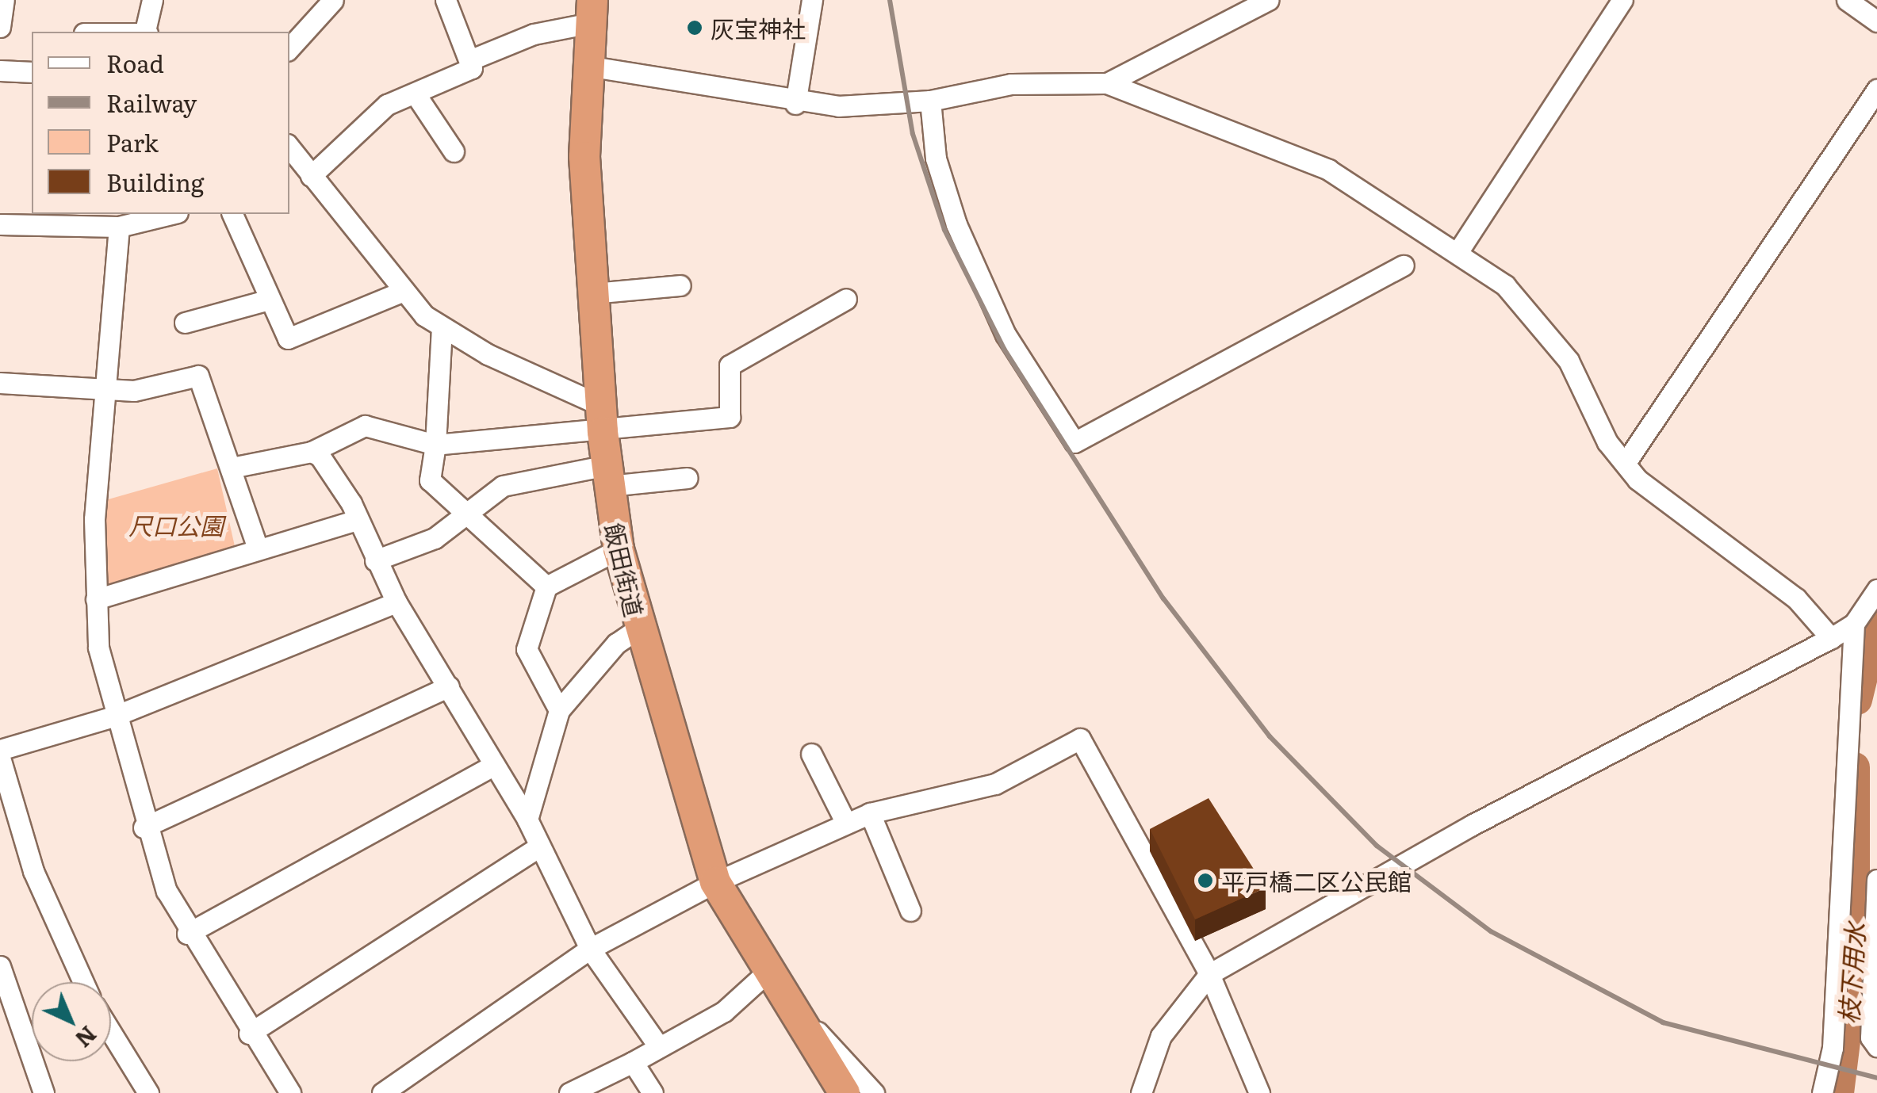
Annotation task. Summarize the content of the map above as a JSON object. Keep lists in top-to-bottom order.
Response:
{
  "streets": {
    "highway": ["飯田街道"]
  },
  "water": ["枝下用水"],
  "parks": ["尺口公園"],
  "places": ["灰宝神社", "平戸橋二区公民館"],
  "legend": [
    "Road",
    "Railway",
    "Park",
    "Building"
  ],
  "north": "bottom right"
}
